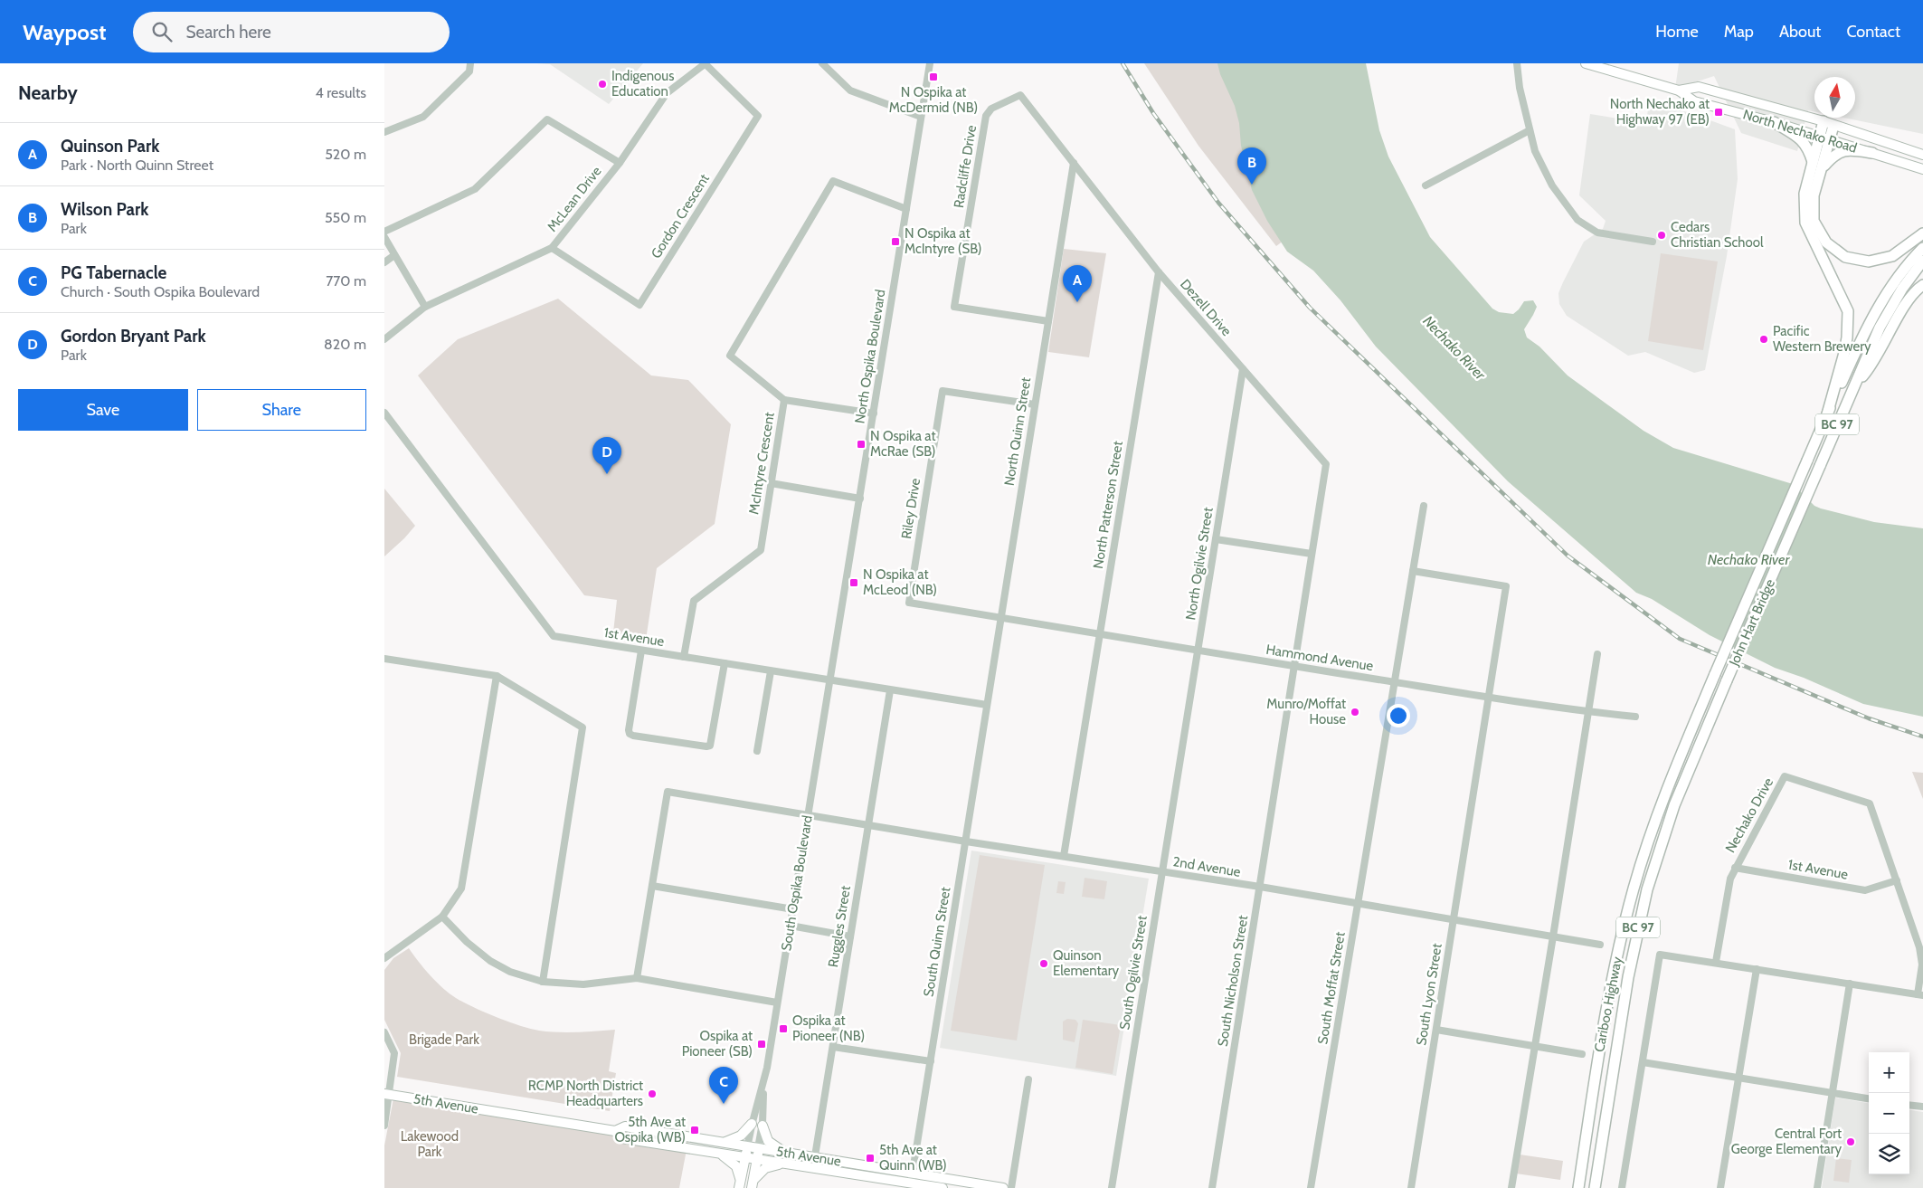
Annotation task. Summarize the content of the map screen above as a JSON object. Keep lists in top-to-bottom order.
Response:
{
  "streets": {
    "highway": ["BC 97", "John Hart Bridge", "Cariboo Highway"],
    "main road": ["North Nechako Road", "South Ospika Boulevard", "5th Avenue"],
    "street": [
      "Radcliffe Drive",
      "McLean Drive",
      "Gordon Crescent",
      "Dezell Drive",
      "North Ospika Boulevard",
      "North Quinn Street",
      "McIntyre Crescent",
      "North Patterson Street",
      "Riley Drive",
      "North Ogilvie Street",
      "1st Avenue",
      "Hammond Avenue",
      "Nechako Drive",
      "2nd Avenue",
      "Ruggles Street",
      "South Quinn Street",
      "South Ogilvie Street",
      "South Nicholson Street",
      "South Moffat Street",
      "South Lyon Street"
    ]
  },
  "crossings": [
    ["Radcliffe Drive", "Dezell Drive"],
    ["Radcliffe Drive", "North Quinn Street"],
    ["McLean Drive", "Gordon Crescent"],
    ["Dezell Drive", "North Quinn Street"],
    ["Dezell Drive", "North Patterson Street"],
    ["Dezell Drive", "North Ogilvie Street"],
    ["Dezell Drive", "South Nicholson Street"],
    ["North Ospika Boulevard", "McIntyre Crescent"],
    ["North Ospika Boulevard", "1st Avenue"],
    ["North Ospika Boulevard", "South Ospika Boulevard"],
    ["BC 97", "John Hart Bridge"],
    ["North Quinn Street", "Riley Drive"],
    ["North Quinn Street", "1st Avenue"],
    ["North Quinn Street", "Hammond Avenue"],
    ["North Quinn Street", "South Quinn Street"],
    ["McIntyre Crescent", "1st Avenue"],
    ["North Patterson Street", "Hammond Avenue"],
    ["North Patterson Street", "2nd Avenue"],
    ["Riley Drive", "Hammond Avenue"],
    ["North Ogilvie Street", "Hammond Avenue"],
    ["North Ogilvie Street", "South Ogilvie Street"],
    ["John Hart Bridge", "Cariboo Highway"],
    ["1st Avenue", "Nechako Drive"],
    ["1st Avenue", "South Ospika Boulevard"],
    ["1st Avenue", "Ruggles Street"],
    ["1st Avenue", "South Quinn Street"],
    ["Hammond Avenue", "South Nicholson Street"],
    ["Hammond Avenue", "South Moffat Street"],
    ["Hammond Avenue", "South Lyon Street"],
    ["2nd Avenue", "South Ospika Boulevard"],
    ["2nd Avenue", "Ruggles Street"],
    ["2nd Avenue", "South Quinn Street"],
    ["2nd Avenue", "South Ogilvie Street"],
    ["2nd Avenue", "South Nicholson Street"],
    ["2nd Avenue", "South Moffat Street"],
    ["2nd Avenue", "South Lyon Street"],
    ["South Ospika Boulevard", "5th Avenue"],
    ["Ruggles Street", "5th Avenue"],
    ["South Quinn Street", "5th Avenue"],
    ["South Moffat Street", "South Lyon Street"]
  ],
  "water": ["Nechako River"],
  "parks": ["Brigade Park", "Lakewood Park"],
  "places": {
    "transit": [
      "N Ospika at McDermid (NB)",
      "North Nechako at Highway 97 (EB)",
      "N Ospika at McIntyre (SB)",
      "N Ospika at McRae (SB)",
      "N Ospika at McLeod (NB)",
      "Ospika at Pioneer (NB)",
      "Ospika at Pioneer (SB)",
      "5th Ave at Ospika (WB)",
      "5th Ave at Quinn (WB)"
    ],
    "other": [
      "Indigenous Education",
      "Cedars Christian School",
      "Pacific Western Brewery",
      "Munro/Moffat House",
      "Quinson Elementary",
      "RCMP North District Headquarters",
      "Central Fort George Elementary"
    ]
  },
  "north": "top",
  "page": {
    "header": "Waypost",
    "search": "Search here",
    "nav": [
      "Home",
      "Map",
      "About",
      "Contact"
    ],
    "heading": ["Nearby", "4 results"],
    "list": [
      {
        "mark": "A",
        "name": "Quinson Park",
        "note": "Park · North Quinn Street",
        "value": "520 m"
      },
      {
        "mark": "B",
        "name": "Wilson Park",
        "note": "Park",
        "value": "550 m"
      },
      {
        "mark": "C",
        "name": "PG Tabernacle",
        "note": "Church · South Ospika Boulevard",
        "value": "770 m"
      },
      {
        "mark": "D",
        "name": "Gordon Bryant Park",
        "note": "Park",
        "value": "820 m"
      }
    ],
    "pins": [
      "B",
      "A",
      "D",
      "C"
    ],
    "buttons": ["Save", "Share"],
    "map_buttons": ["+", "−"]
  }
}
